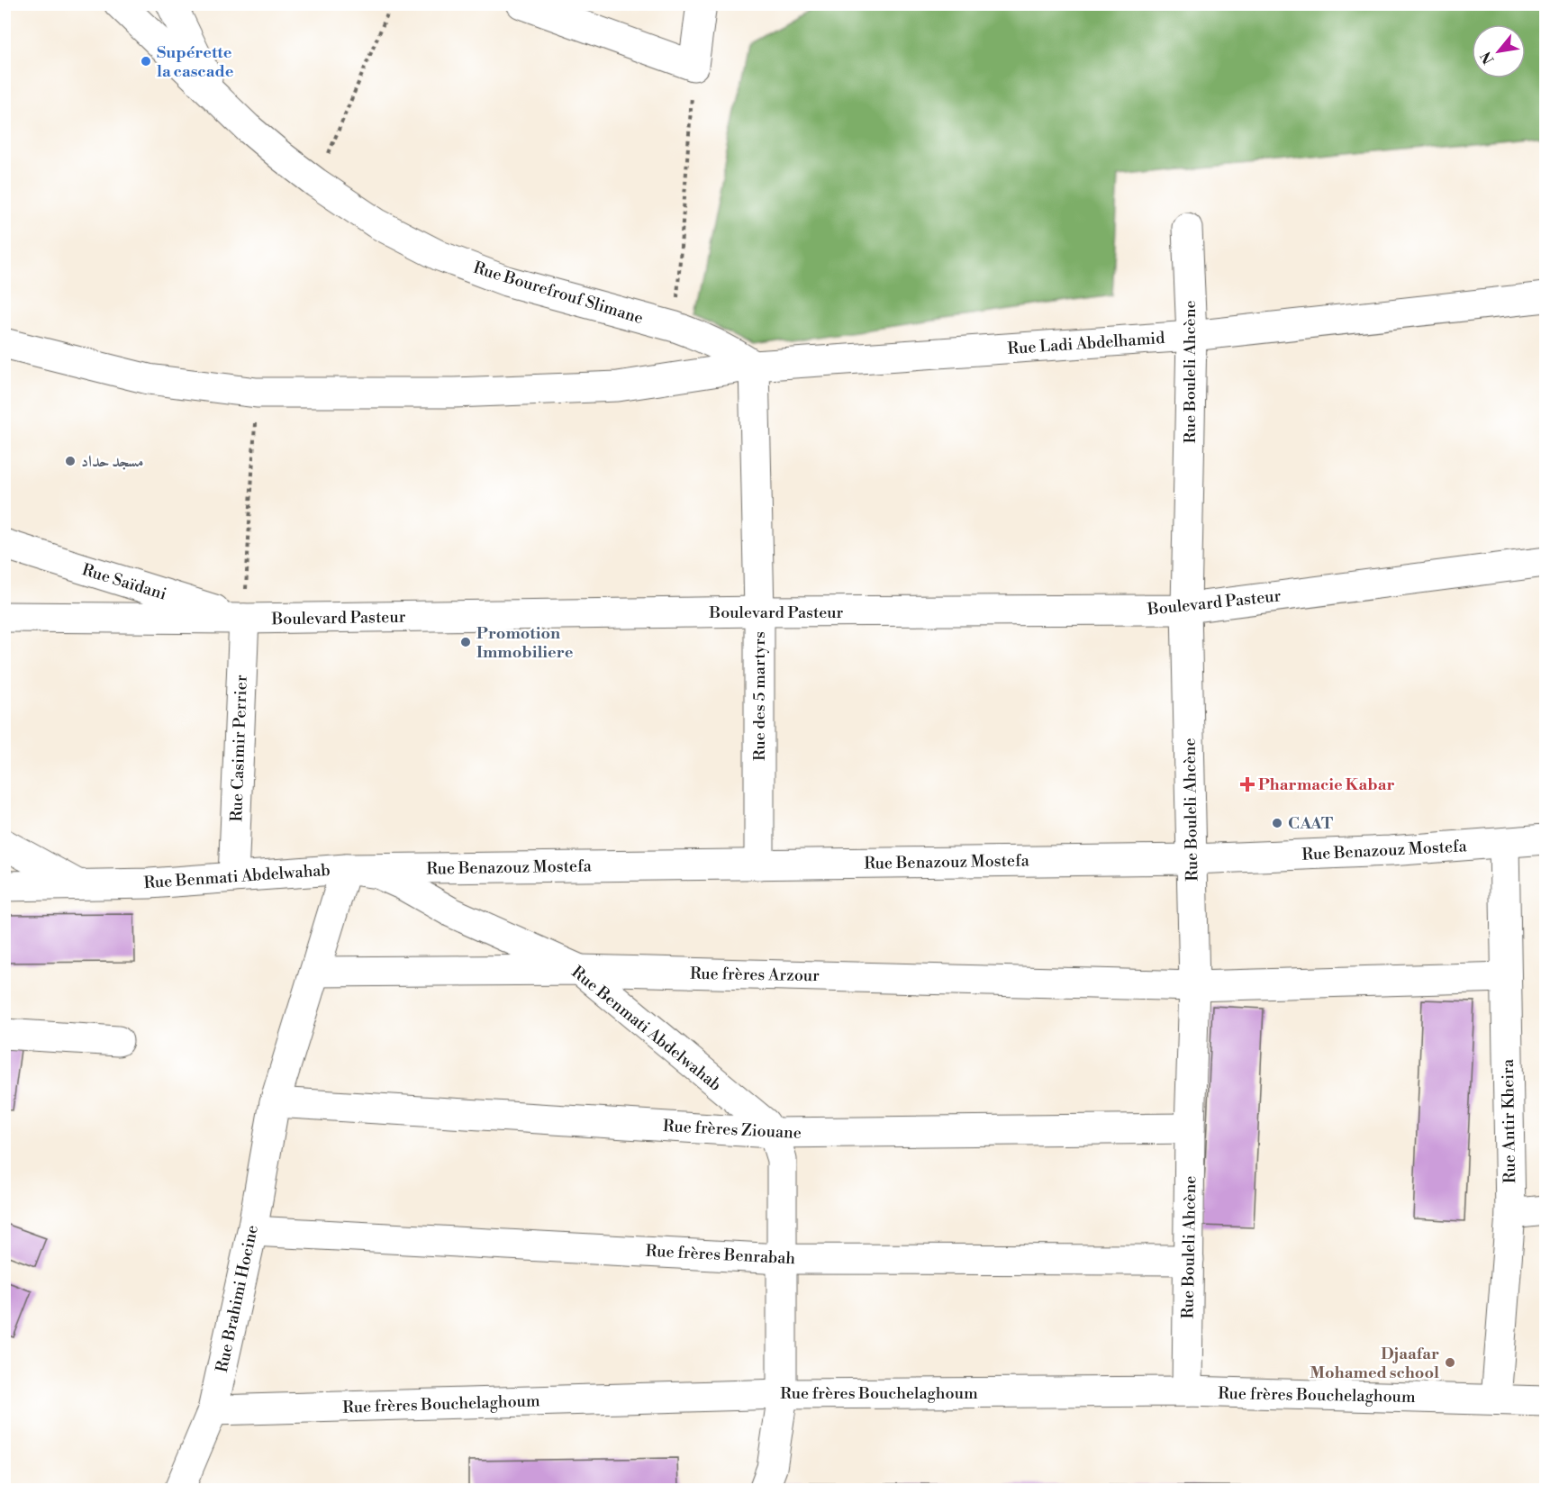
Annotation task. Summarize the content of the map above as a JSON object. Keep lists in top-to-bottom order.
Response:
{
  "streets": {
    "street": [
      "Rue Bourefrouf Slimane",
      "Rue Ladi Abdelhamid",
      "Rue Bouleli Ahcène",
      "Rue Saïdani",
      "Boulevard Pasteur",
      "Rue des 5 martyrs",
      "Rue Casimir Perrier",
      "Rue Benazouz Mostefa",
      "Rue Benmati Abdelwahab",
      "Rue frères Arzour",
      "Rue Antir Kheira",
      "Rue frères Ziouane",
      "Rue frères Benrabah",
      "Rue Brahimi Hocine",
      "Rue frères Bouchelaghoum"
    ]
  },
  "crossings": [
    ["Rue Bourefrouf Slimane", "Rue Ladi Abdelhamid"],
    ["Rue Bourefrouf Slimane", "Rue des 5 martyrs"],
    ["Rue Ladi Abdelhamid", "Rue Bouleli Ahcène"],
    ["Rue Ladi Abdelhamid", "Rue des 5 martyrs"],
    ["Rue Bouleli Ahcène", "Boulevard Pasteur"],
    ["Rue Bouleli Ahcène", "Rue Benazouz Mostefa"],
    ["Rue Bouleli Ahcène", "Rue frères Arzour"],
    ["Rue Bouleli Ahcène", "Rue frères Ziouane"],
    ["Rue Bouleli Ahcène", "Rue frères Benrabah"],
    ["Rue Bouleli Ahcène", "Rue frères Bouchelaghoum"],
    ["Rue Saïdani", "Boulevard Pasteur"],
    ["Rue Saïdani", "Rue Casimir Perrier"],
    ["Boulevard Pasteur", "Rue des 5 martyrs"],
    ["Boulevard Pasteur", "Rue Casimir Perrier"],
    ["Rue des 5 martyrs", "Rue Benazouz Mostefa"],
    ["Rue Casimir Perrier", "Rue Benmati Abdelwahab"],
    ["Rue Benazouz Mostefa", "Rue Benmati Abdelwahab"],
    ["Rue Benazouz Mostefa", "Rue Antir Kheira"],
    ["Rue Benazouz Mostefa", "Rue Brahimi Hocine"],
    ["Rue Benmati Abdelwahab", "Rue frères Arzour"],
    ["Rue Benmati Abdelwahab", "Rue frères Ziouane"],
    ["Rue Benmati Abdelwahab", "Rue frères Benrabah"],
    ["Rue Benmati Abdelwahab", "Rue Brahimi Hocine"],
    ["Rue Benmati Abdelwahab", "Rue frères Bouchelaghoum"],
    ["Rue frères Arzour", "Rue Antir Kheira"],
    ["Rue frères Arzour", "Rue Brahimi Hocine"],
    ["Rue Antir Kheira", "Rue frères Bouchelaghoum"],
    ["Rue frères Ziouane", "Rue Brahimi Hocine"],
    ["Rue frères Benrabah", "Rue Brahimi Hocine"],
    ["Rue Brahimi Hocine", "Rue frères Bouchelaghoum"]
  ],
  "places": {
    "other": [
      "Supérette la cascade",
      "مسجد حداد",
      "Promotion Immobiliere",
      "CAAT",
      "Djaafar Mohamed school"
    ],
    "health": ["Pharmacie Kabar"]
  },
  "north": "bottom left"
}
